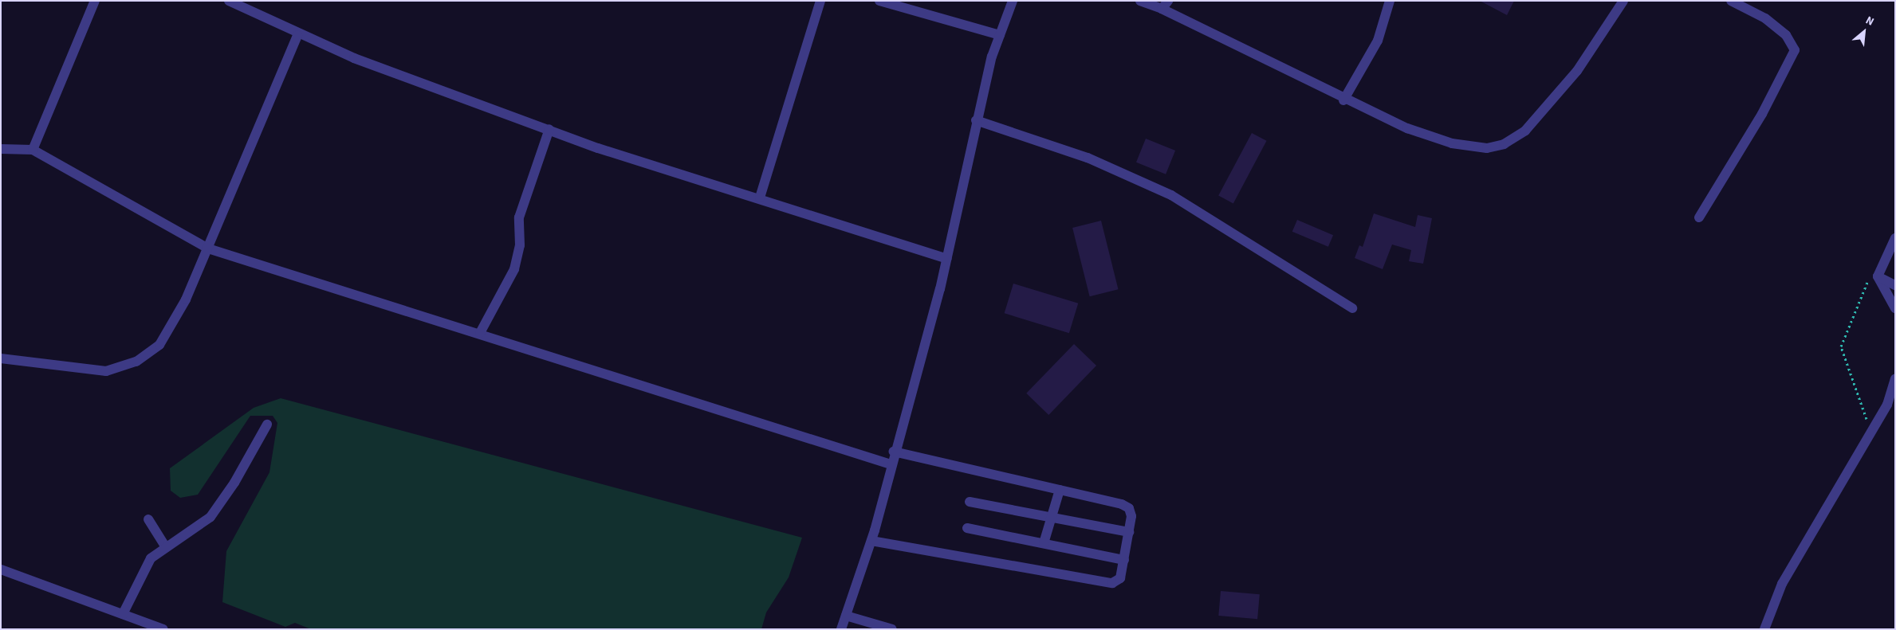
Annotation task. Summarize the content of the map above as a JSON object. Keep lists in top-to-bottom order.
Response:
{
  "north": "top right"
}
